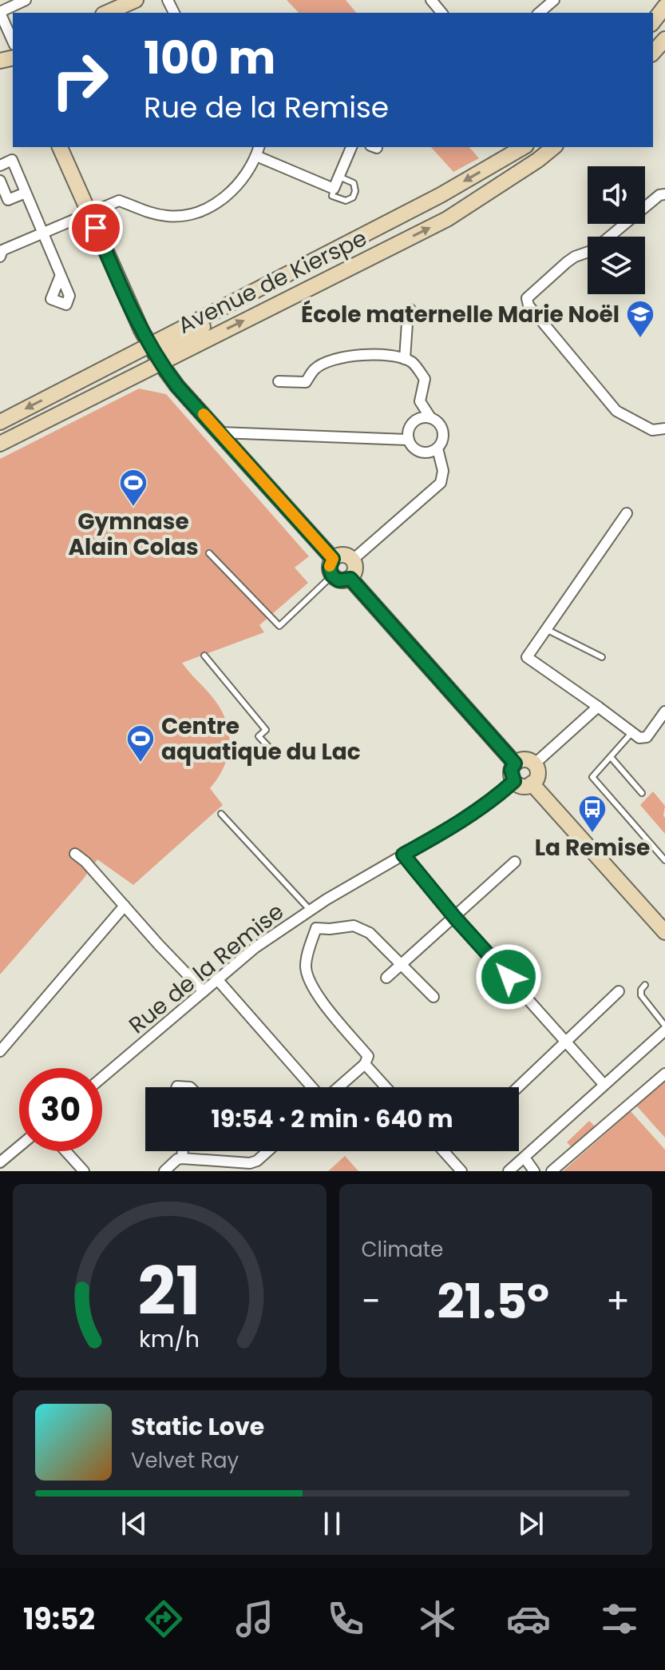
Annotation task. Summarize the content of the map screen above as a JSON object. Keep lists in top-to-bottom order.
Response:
{
  "streets": {
    "main road": ["Avenue de Kierspe"],
    "street": ["Rue de la Remise"]
  },
  "places": {
    "school or university": ["École maternelle Marie Noël"],
    "sports": ["Gymnase Alain Colas", "Centre aquatique du Lac"],
    "bus stop": ["La Remise"]
  },
  "page": {
    "turn": ["100 m", "Rue de la Remise"],
    "limit": "30",
    "trip": "19:54 · 2 min · 640 m",
    "tile": "Climate",
    "heat": ["−", "21.5°", "+"],
    "song": ["Static Love", "Velvet Ray"],
    "tabs": "19:52",
    "gauge": ["21", "km/h"]
  }
}
